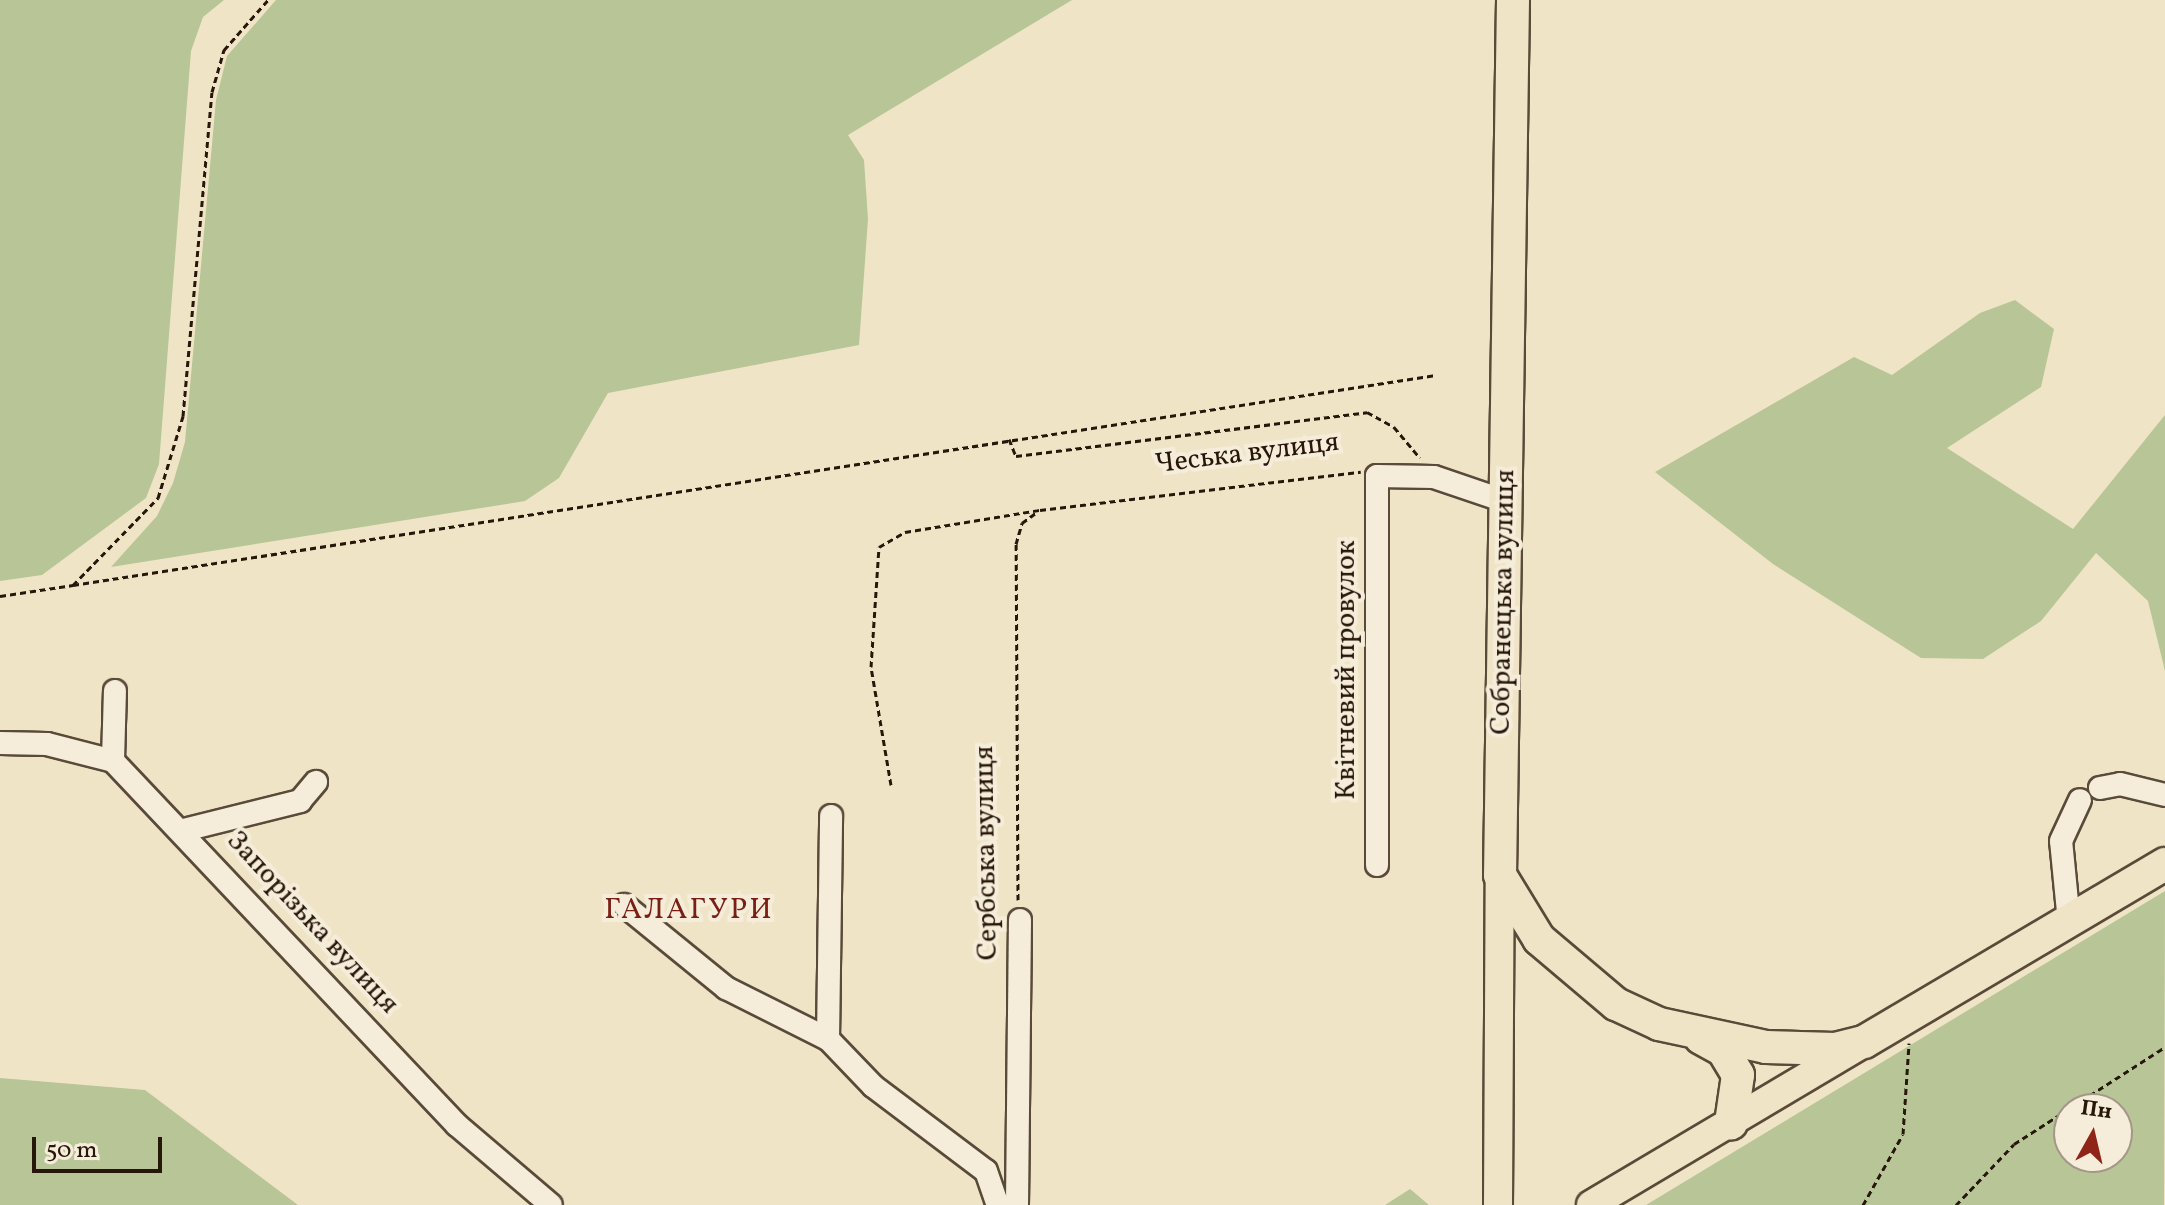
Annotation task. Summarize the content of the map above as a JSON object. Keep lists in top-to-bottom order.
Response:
{
  "streets": {
    "highway": ["Собранецька вулиця"],
    "street": [
      "Чеська вулиця",
      "Квітневий провулок",
      "Сербська вулиця",
      "Запорізька вулиця"
    ]
  },
  "crossings": [
    ["Чеська вулиця", "Собранецька вулиця"],
    ["Чеська вулиця", "Квітневий провулок"],
    ["Чеська вулиця", "Сербська вулиця"]
  ],
  "districts": ["ГАЛАГУРИ"],
  "scale_bar": "50 m",
  "north": "top"
}
